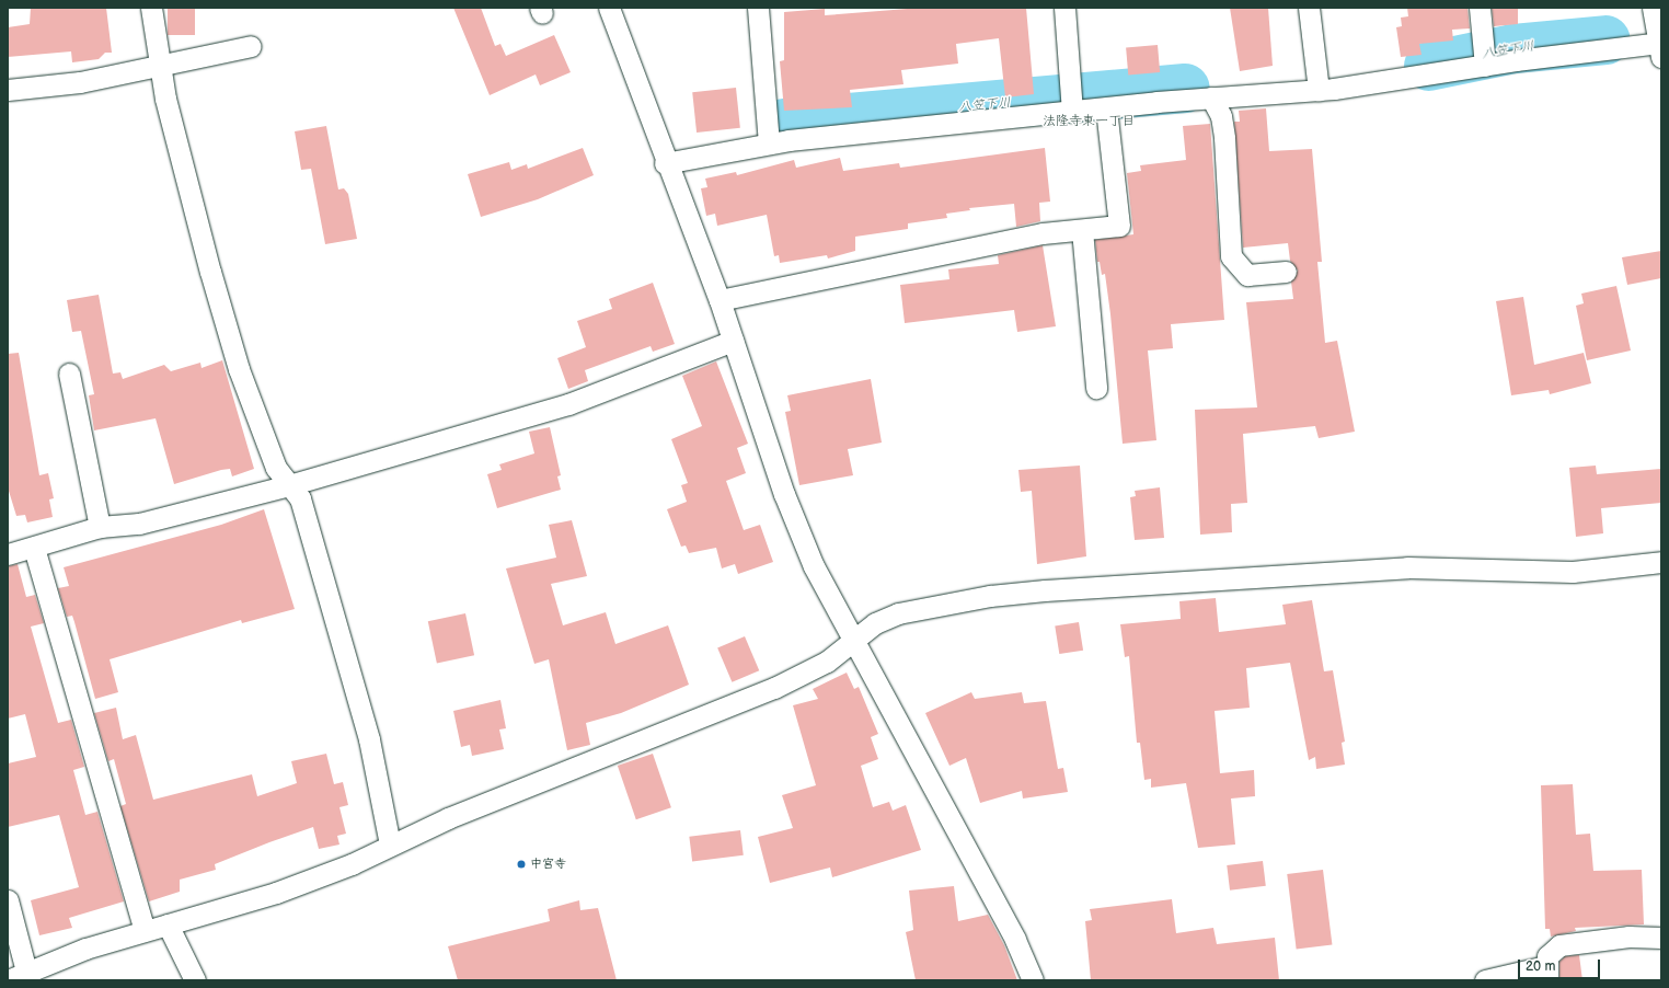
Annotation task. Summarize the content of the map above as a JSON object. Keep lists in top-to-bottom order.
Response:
{
  "districts": ["法隆寺東一丁目"],
  "water": ["八笠下川"],
  "places": ["中宮寺"],
  "scale_bar": "20 m"
}
